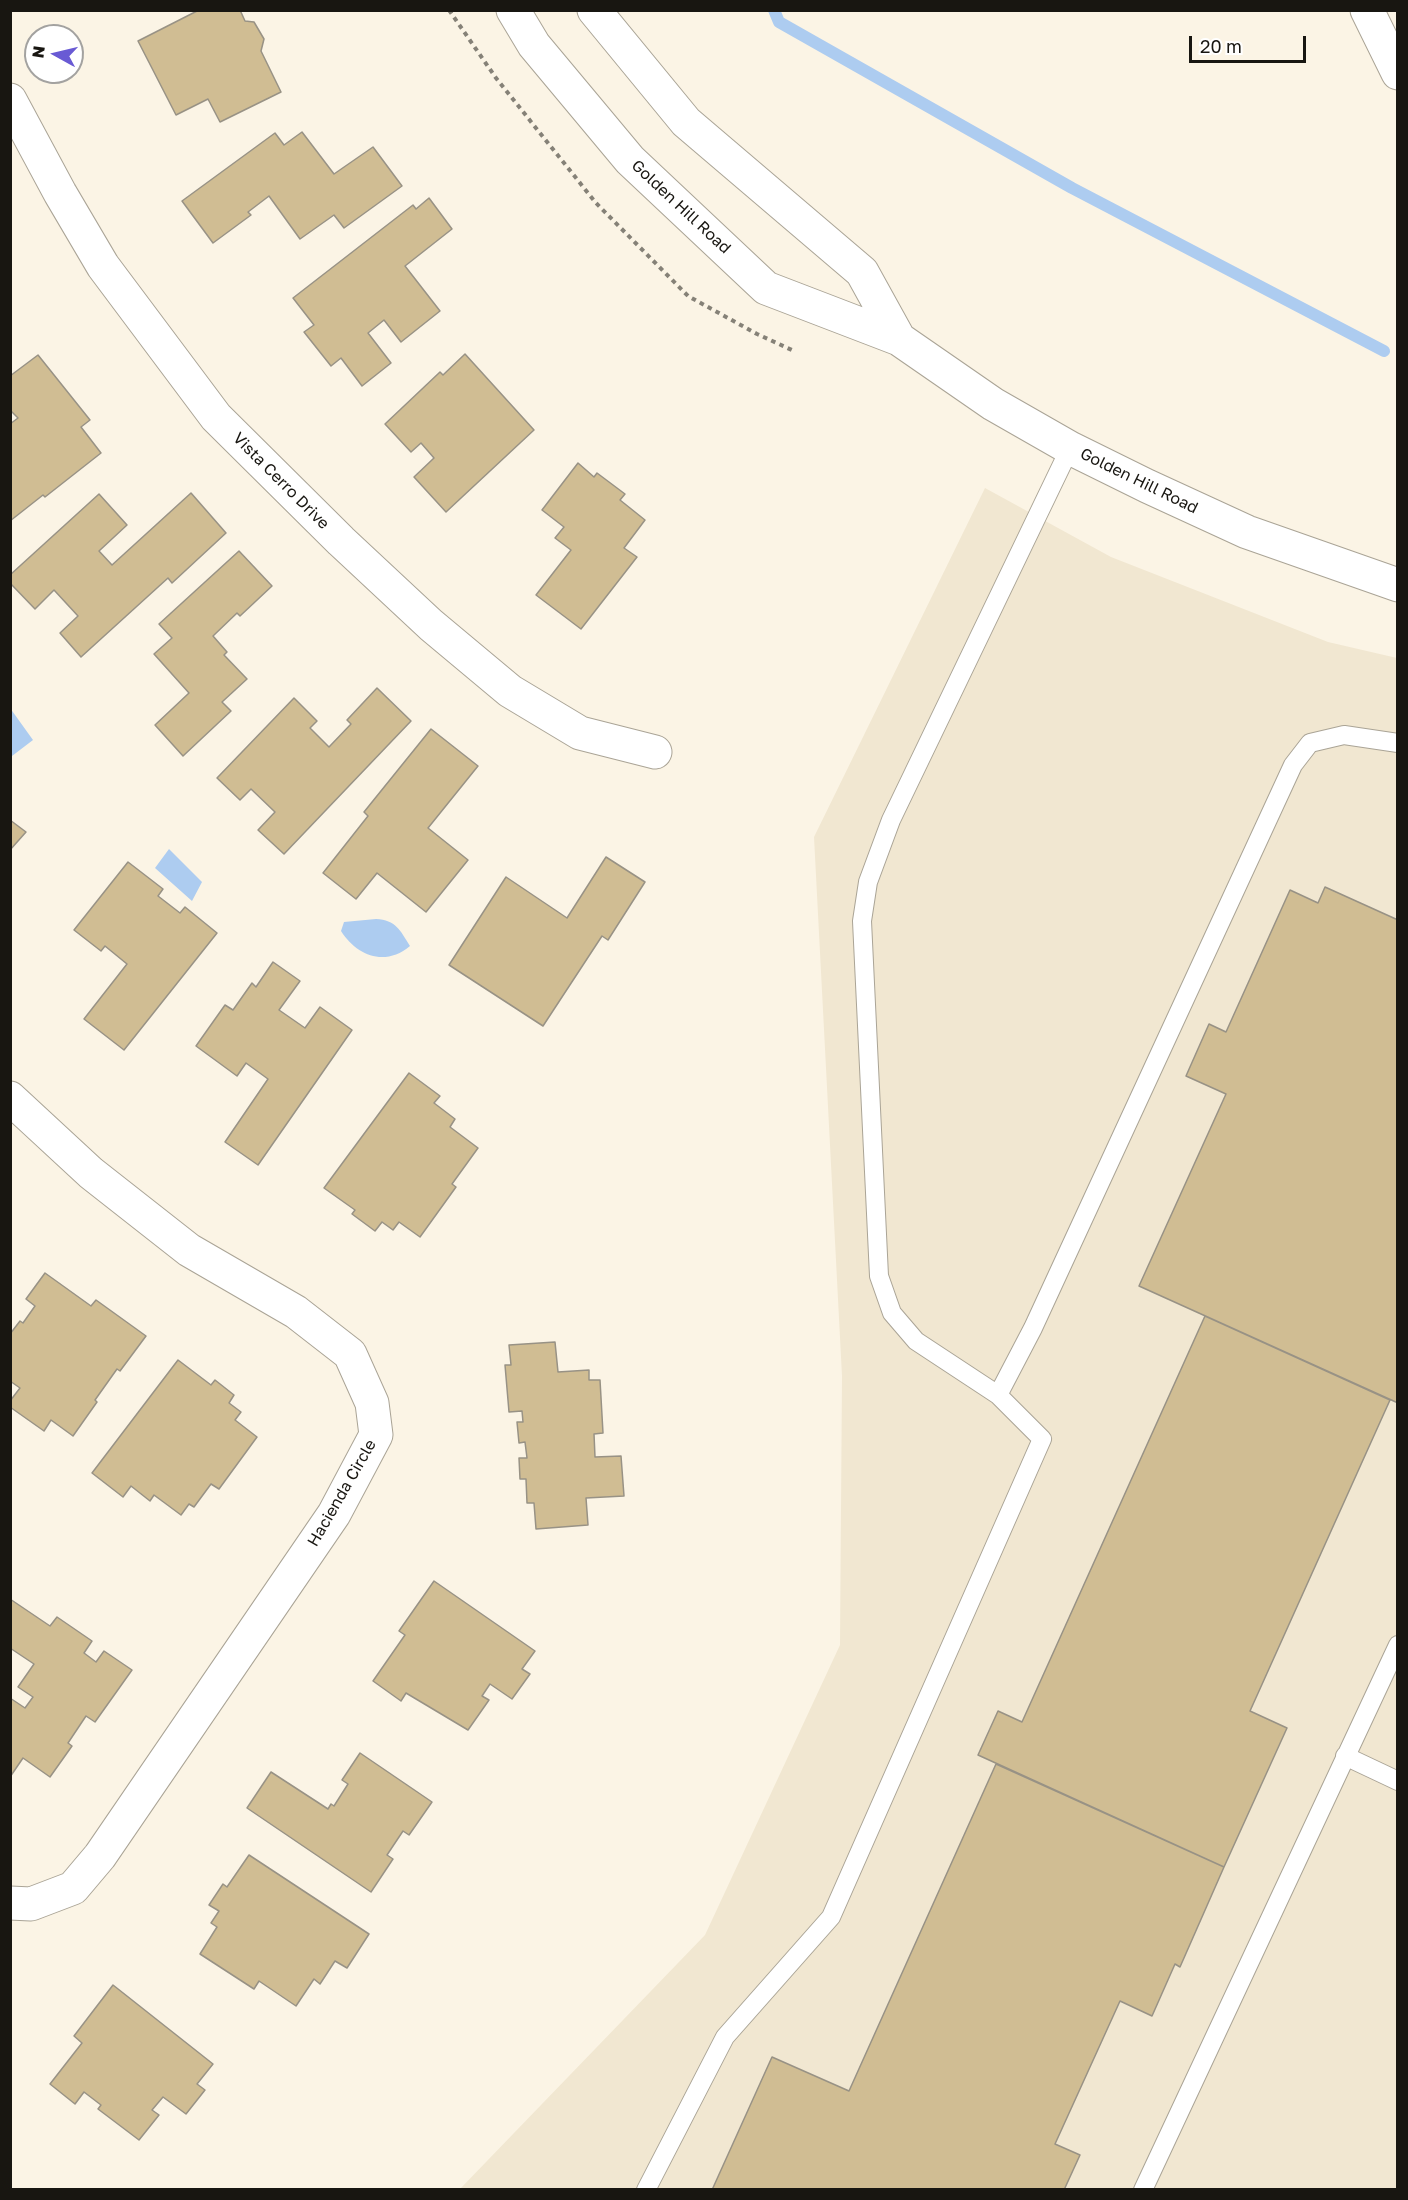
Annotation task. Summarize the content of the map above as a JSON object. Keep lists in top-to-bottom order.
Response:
{
  "streets": {
    "street": ["Golden Hill Road", "Vista Cerro Drive", "Hacienda Circle"]
  },
  "scale_bar": "20 m",
  "north": "left"
}
